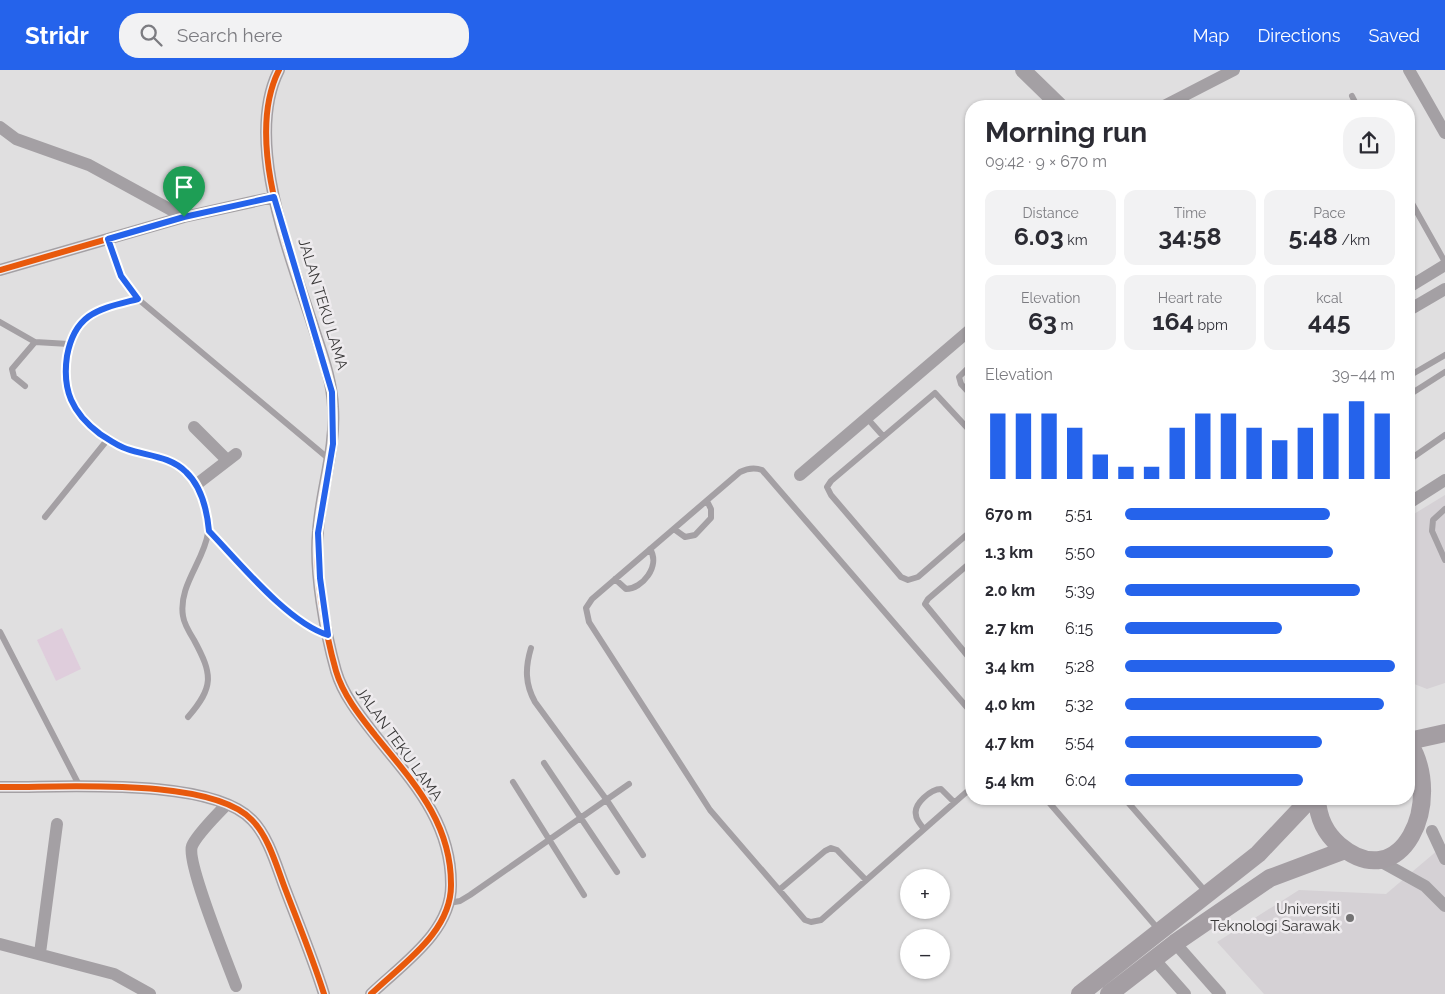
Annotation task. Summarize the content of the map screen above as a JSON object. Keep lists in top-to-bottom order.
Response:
{
  "streets": {
    "street": ["JALAN TEKU LAMA"]
  },
  "places": ["Universiti Teknologi Sarawak"],
  "page": {
    "header": "Stridr",
    "search": "Search here",
    "nav": ["Map", "Directions", "Saved"],
    "heading": ["Morning run", "09:42 · 9 × 670 m"],
    "stats": [
      ["Distance", "6.03 km"],
      ["Time", "34:58"],
      ["Pace", "5:48 /km"],
      ["Elevation", "63 m"],
      ["Heart rate", "164 bpm"],
      ["kcal", "445"]
    ],
    "chart": ["Elevation", "39–44 m"],
    "list": [
      {
        "name": "670 m",
        "note": "5:51"
      },
      {
        "name": "1.3 km",
        "note": "5:50"
      },
      {
        "name": "2.0 km",
        "note": "5:39"
      },
      {
        "name": "2.7 km",
        "note": "6:15"
      },
      {
        "name": "3.4 km",
        "note": "5:28"
      },
      {
        "name": "4.0 km",
        "note": "5:32"
      },
      {
        "name": "4.7 km",
        "note": "5:54"
      },
      {
        "name": "5.4 km",
        "note": "6:04"
      }
    ],
    "map_buttons": ["+", "−"]
  }
}
